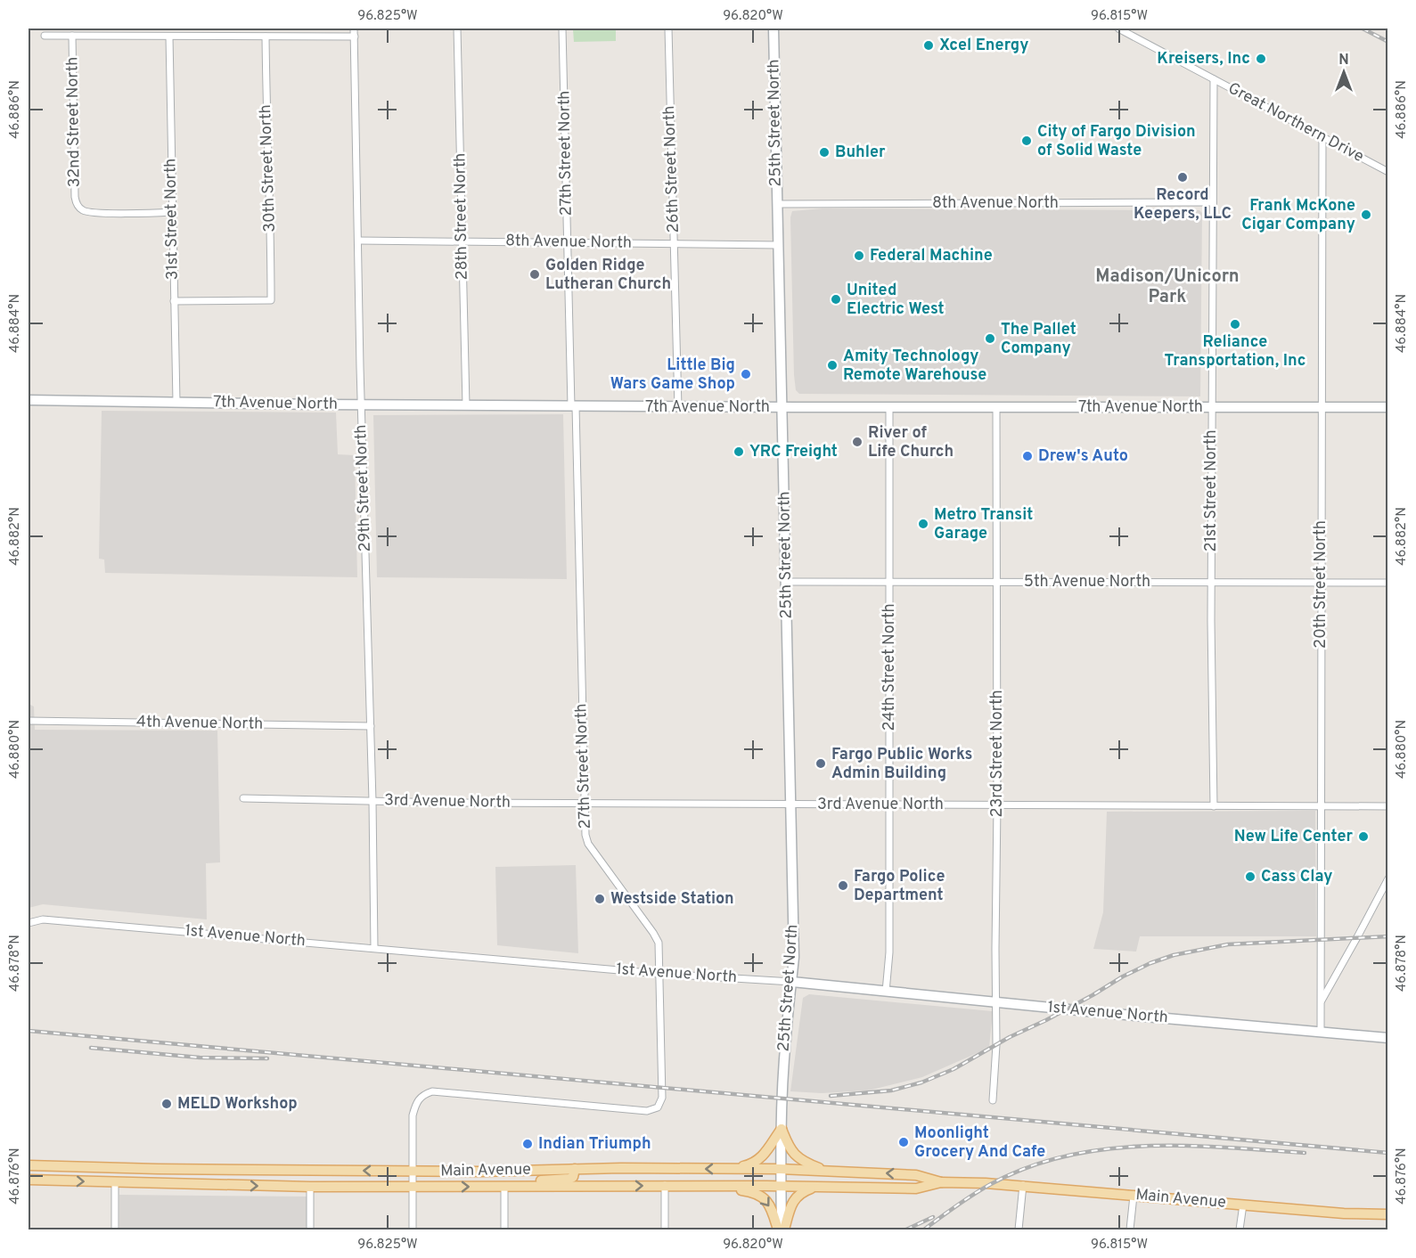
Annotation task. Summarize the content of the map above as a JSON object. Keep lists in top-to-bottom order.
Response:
{
  "streets": {
    "main road": ["Main Avenue"],
    "street": [
      "32nd Street North",
      "25th Street North",
      "Great Northern Drive",
      "27th Street North",
      "30th Street North",
      "26th Street North",
      "8th Avenue North",
      "28th Street North",
      "31st Street North",
      "7th Avenue North",
      "29th Street North",
      "21st Street North",
      "5th Avenue North",
      "20th Street North",
      "24th Street North",
      "4th Avenue North",
      "23rd Street North",
      "3rd Avenue North",
      "1st Avenue North"
    ]
  },
  "crossings": [
    ["32nd Street North", "31st Street North"],
    ["25th Street North", "8th Avenue North"],
    ["25th Street North", "7th Avenue North"],
    ["25th Street North", "5th Avenue North"],
    ["25th Street North", "3rd Avenue North"],
    ["25th Street North", "1st Avenue North"],
    ["25th Street North", "Main Avenue"],
    ["Great Northern Drive", "21st Street North"],
    ["Great Northern Drive", "20th Street North"],
    ["27th Street North", "8th Avenue North"],
    ["27th Street North", "7th Avenue North"],
    ["27th Street North", "3rd Avenue North"],
    ["27th Street North", "1st Avenue North"],
    ["27th Street North", "Main Avenue"],
    ["30th Street North", "31st Street North"],
    ["26th Street North", "8th Avenue North"],
    ["26th Street North", "7th Avenue North"],
    ["8th Avenue North", "28th Street North"],
    ["8th Avenue North", "29th Street North"],
    ["8th Avenue North", "21st Street North"],
    ["28th Street North", "7th Avenue North"],
    ["31st Street North", "7th Avenue North"],
    ["7th Avenue North", "29th Street North"],
    ["7th Avenue North", "21st Street North"],
    ["7th Avenue North", "20th Street North"],
    ["7th Avenue North", "24th Street North"],
    ["7th Avenue North", "23rd Street North"],
    ["29th Street North", "4th Avenue North"],
    ["29th Street North", "3rd Avenue North"],
    ["29th Street North", "1st Avenue North"],
    ["21st Street North", "5th Avenue North"],
    ["21st Street North", "3rd Avenue North"],
    ["5th Avenue North", "20th Street North"],
    ["5th Avenue North", "24th Street North"],
    ["5th Avenue North", "23rd Street North"],
    ["20th Street North", "3rd Avenue North"],
    ["20th Street North", "1st Avenue North"],
    ["24th Street North", "3rd Avenue North"],
    ["24th Street North", "1st Avenue North"],
    ["23rd Street North", "3rd Avenue North"],
    ["23rd Street North", "1st Avenue North"]
  ],
  "districts": ["Madison/Unicorn Park"],
  "places": [
    "Xcel Energy",
    "Kreisers, Inc",
    "City of Fargo Division of Solid Waste",
    "Buhler",
    "Record Keepers, LLC",
    "Frank McKone Cigar Company",
    "Federal Machine",
    "Golden Ridge Lutheran Church",
    "United Electric West",
    "Reliance Transportation, Inc",
    "The Pallet Company",
    "Amity Technology Remote Warehouse",
    "Little Big Wars Game Shop",
    "River of Life Church",
    "YRC Freight",
    "Drew's Auto",
    "Metro Transit Garage",
    "Fargo Public Works Admin Building",
    "New Life Center",
    "Cass Clay",
    "Fargo Police Department",
    "Westside Station",
    "MELD Workshop",
    "Moonlight Grocery And Cafe",
    "Indian Triumph"
  ],
  "north": "top",
  "coordinates": [
    "96.825°W",
    "96.820°W",
    "96.815°W",
    "46.886°N",
    "46.884°N",
    "46.882°N",
    "46.880°N",
    "46.878°N",
    "46.876°N"
  ]
}
